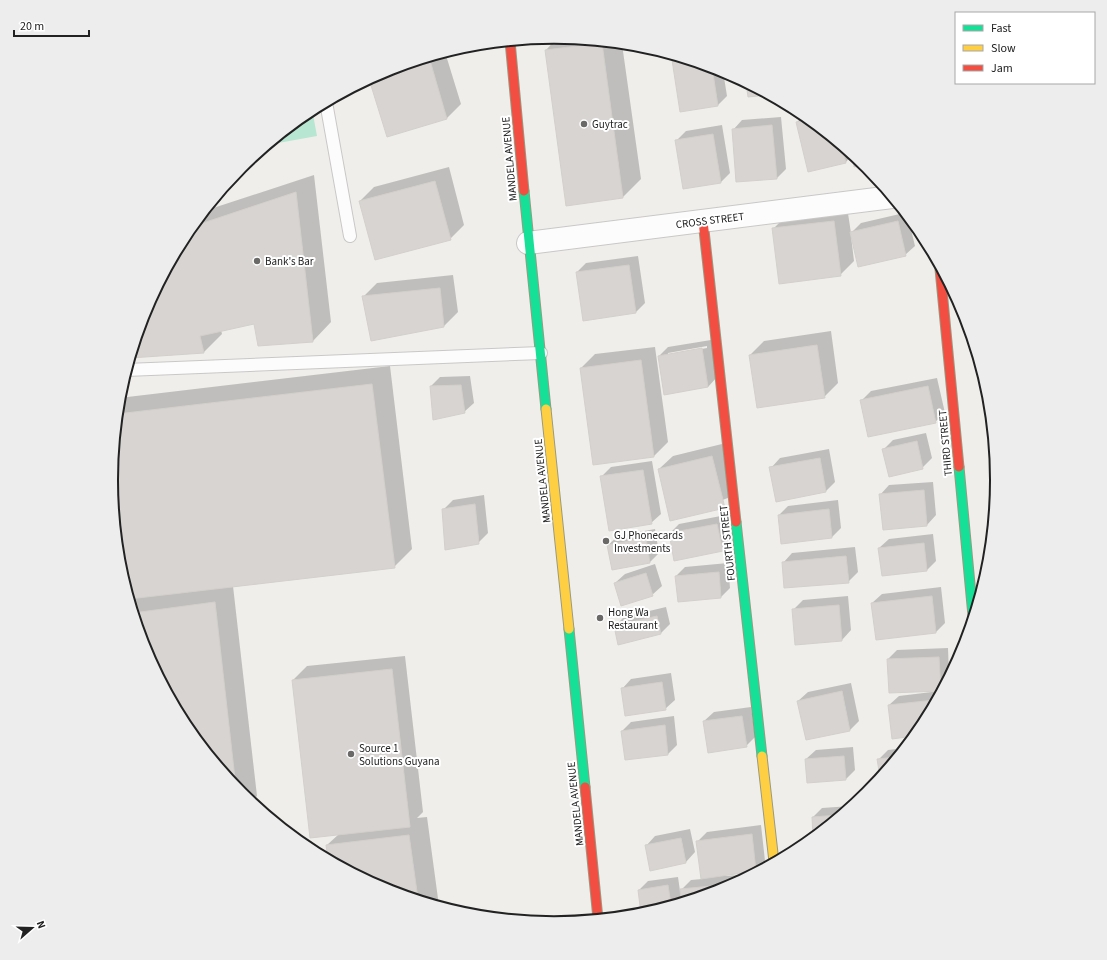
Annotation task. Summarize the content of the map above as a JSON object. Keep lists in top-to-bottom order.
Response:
{
  "streets": {
    "street": [
      "MANDELA AVENUE",
      "CROSS STREET",
      "THIRD STREET",
      "FOURTH STREET"
    ]
  },
  "crossings": [
    ["MANDELA AVENUE", "CROSS STREET"],
    ["CROSS STREET", "FOURTH STREET"]
  ],
  "places": [
    "Guytrac",
    "Bank's Bar",
    "GJ Phonecards Investments",
    "Hong Wa Restaurant",
    "Source 1 Solutions Guyana"
  ],
  "legend": ["Fast", "Slow", "Jam"],
  "scale_bar": "20 m",
  "north": "right"
}
